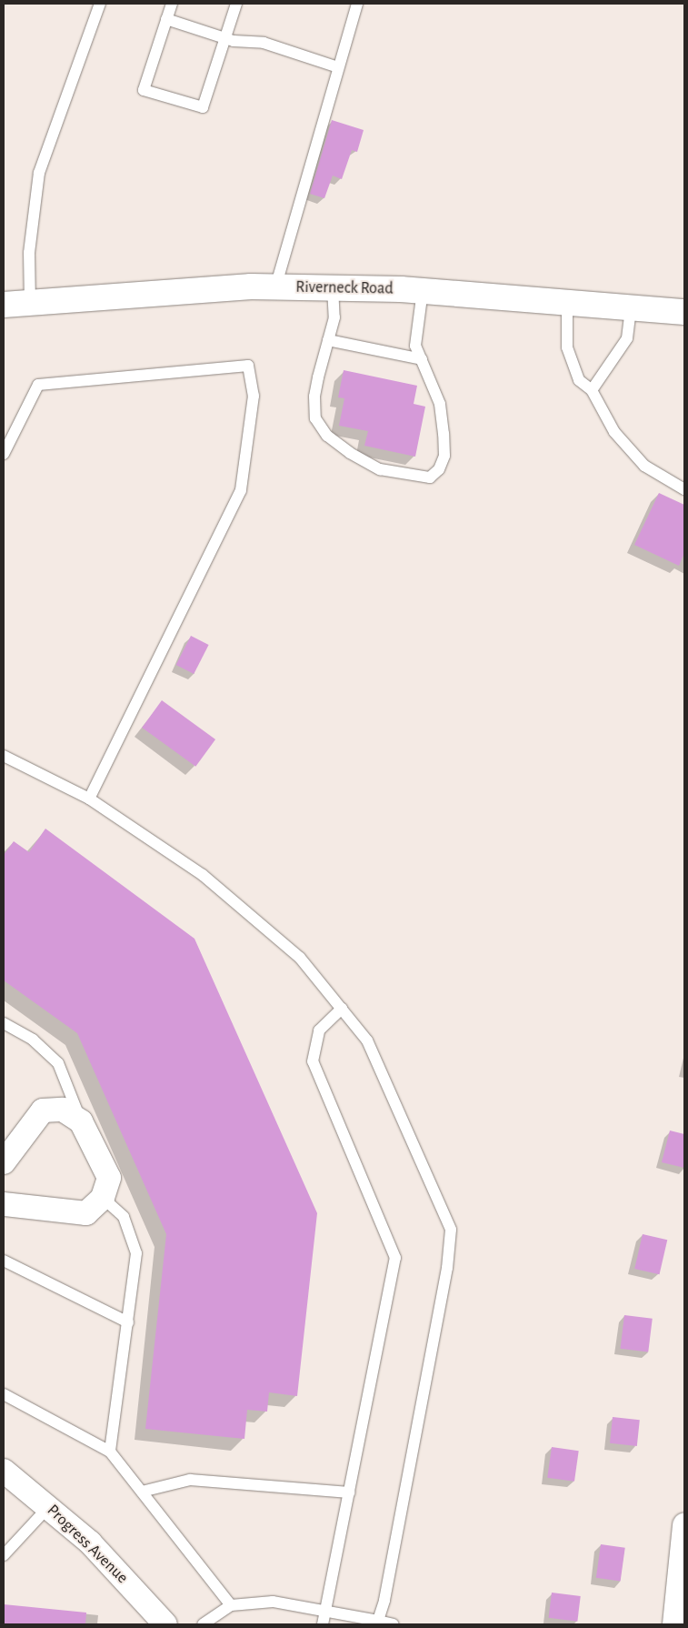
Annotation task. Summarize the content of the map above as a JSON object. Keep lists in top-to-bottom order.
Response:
{
  "streets": {
    "main road": ["Riverneck Road"],
    "street": ["Progress Avenue"]
  }
}
